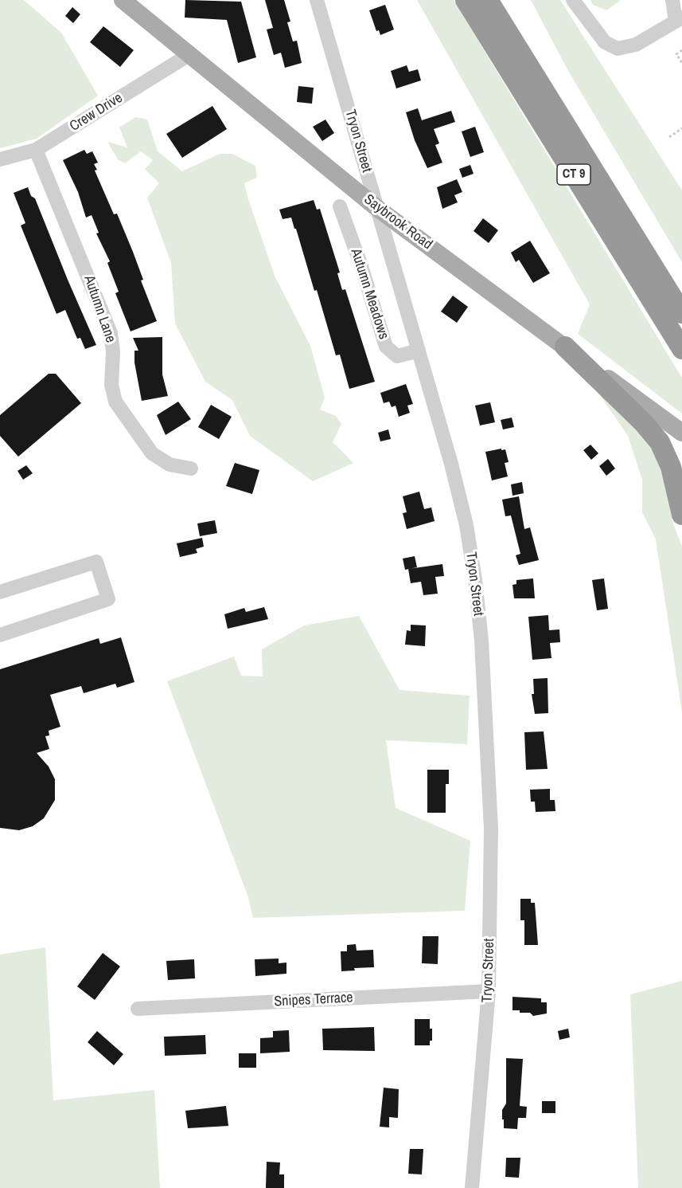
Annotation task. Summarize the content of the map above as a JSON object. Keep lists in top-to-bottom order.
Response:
{
  "streets": {
    "highway": ["CT 9"],
    "main road": ["Saybrook Road"],
    "street": [
      "Crew Drive",
      "Tryon Street",
      "Autumn Meadows",
      "Autumn Lane",
      "Snipes Terrace"
    ]
  },
  "crossings": [
    ["Crew Drive", "Saybrook Road"],
    ["Crew Drive", "Autumn Lane"],
    ["Tryon Street", "Saybrook Road"],
    ["Tryon Street", "Autumn Meadows"],
    ["Tryon Street", "Snipes Terrace"]
  ]
}
